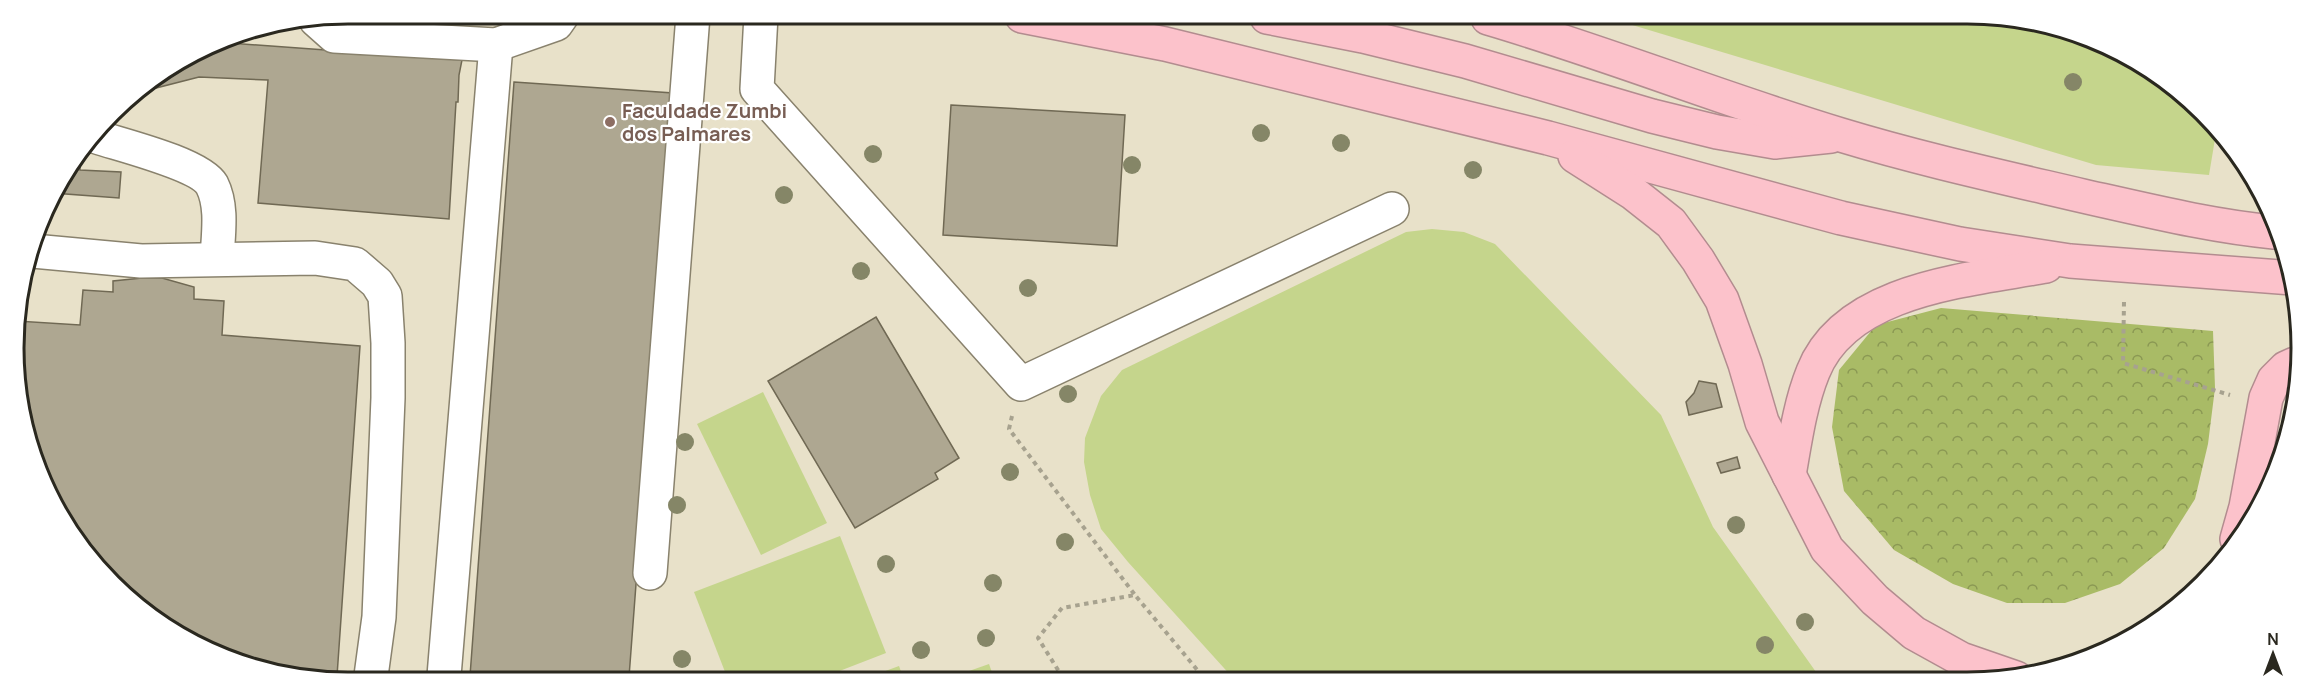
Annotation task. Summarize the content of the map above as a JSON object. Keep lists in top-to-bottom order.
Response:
{
  "places": ["Faculdade Zumbi dos Palmares"],
  "north": "top"
}
